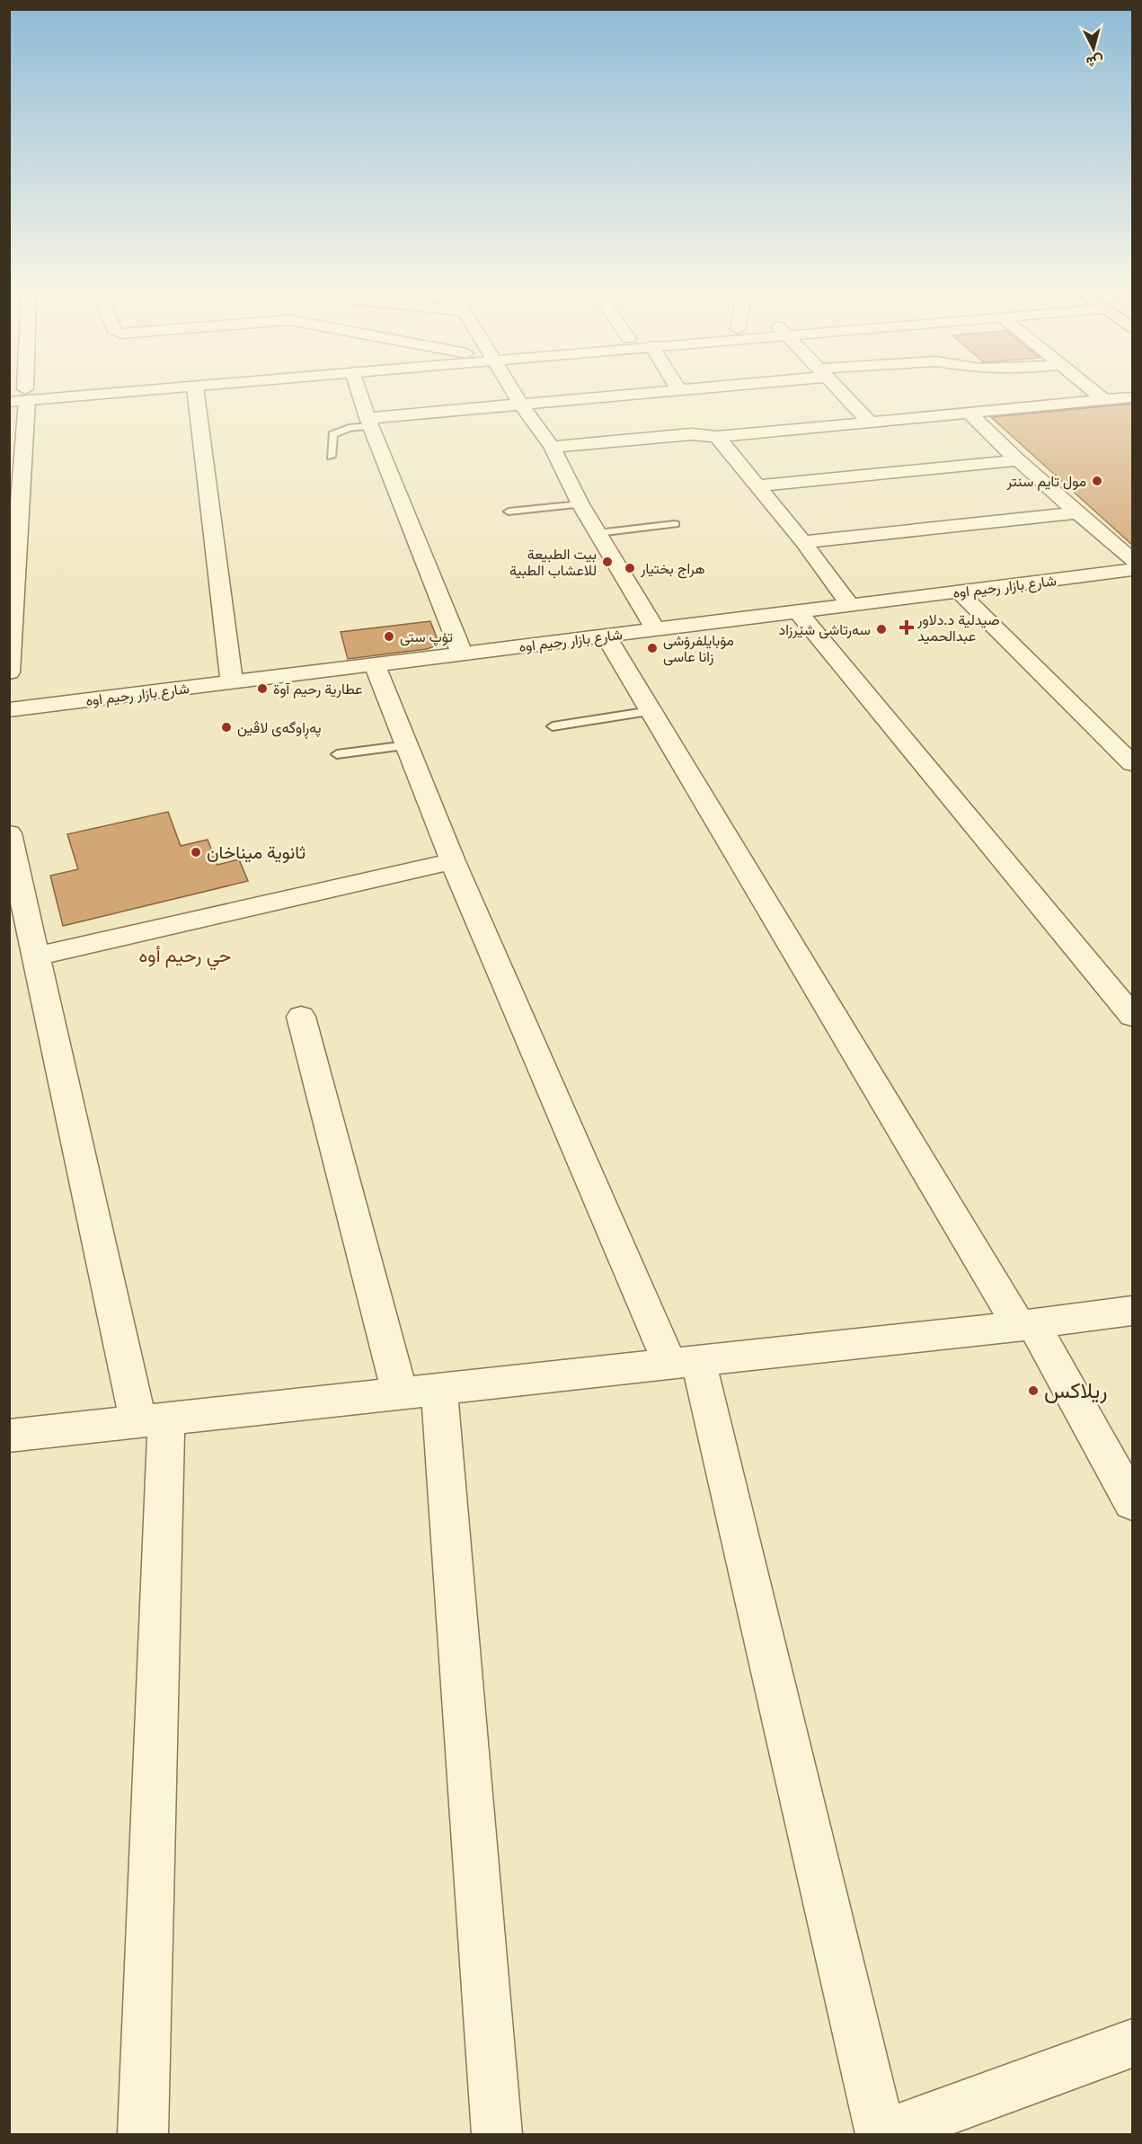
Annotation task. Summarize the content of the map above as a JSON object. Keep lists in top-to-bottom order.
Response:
{
  "streets": {
    "street": ["شارع بازار رحيم اوه"]
  },
  "districts": ["حي رحيم أوه"],
  "places": {
    "other": [
      "مول تايم سنتر",
      "بيت الطبيعة للاعشاب الطبية",
      "هراج بختيار",
      "سەرتاشی شێرزاد",
      "تۆپ ستی",
      "مۆبایلفرۆشی زانا عاسی",
      "عطارية رحيم آوة",
      "پەڕاوگەی لاڤین",
      "ثانوية ميناخان",
      "ریلاکس"
    ],
    "health": ["صيدلية د.دلاور عبدالحميد"]
  },
  "north": "bottom"
}
